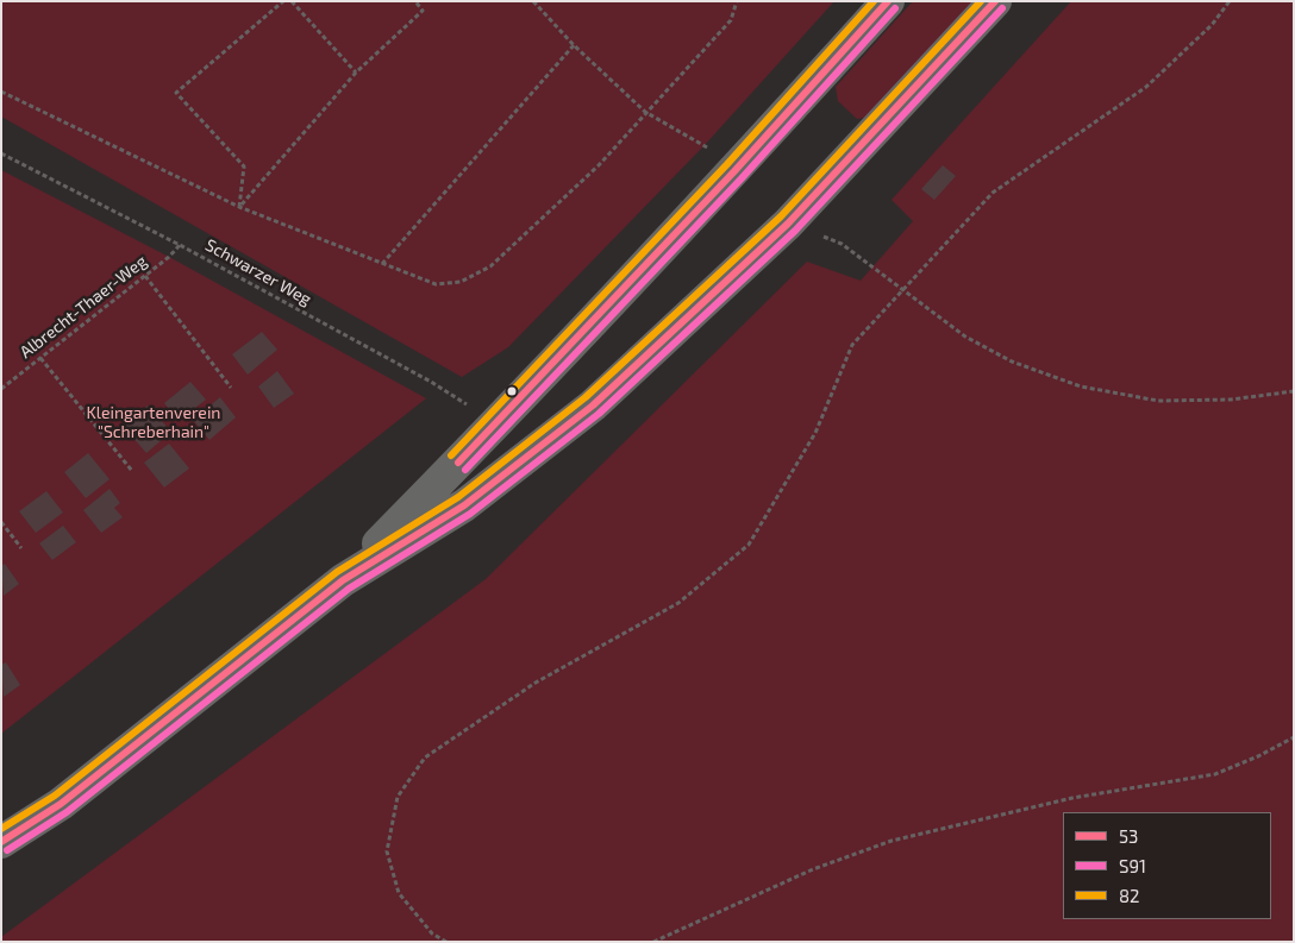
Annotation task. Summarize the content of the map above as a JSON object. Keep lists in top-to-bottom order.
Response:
{
  "streets": {
    "path": ["Schwarzer Weg", "Albrecht-Thaer-Weg"]
  },
  "crossings": [
    ["Schwarzer Weg", "Albrecht-Thaer-Weg"]
  ],
  "parks": ["Kleingartenverein \"Schreberhain\""],
  "lines": ["transit line 53", "transit line 82", "transit line S91"],
  "legend": ["53", "S91", "82"]
}
